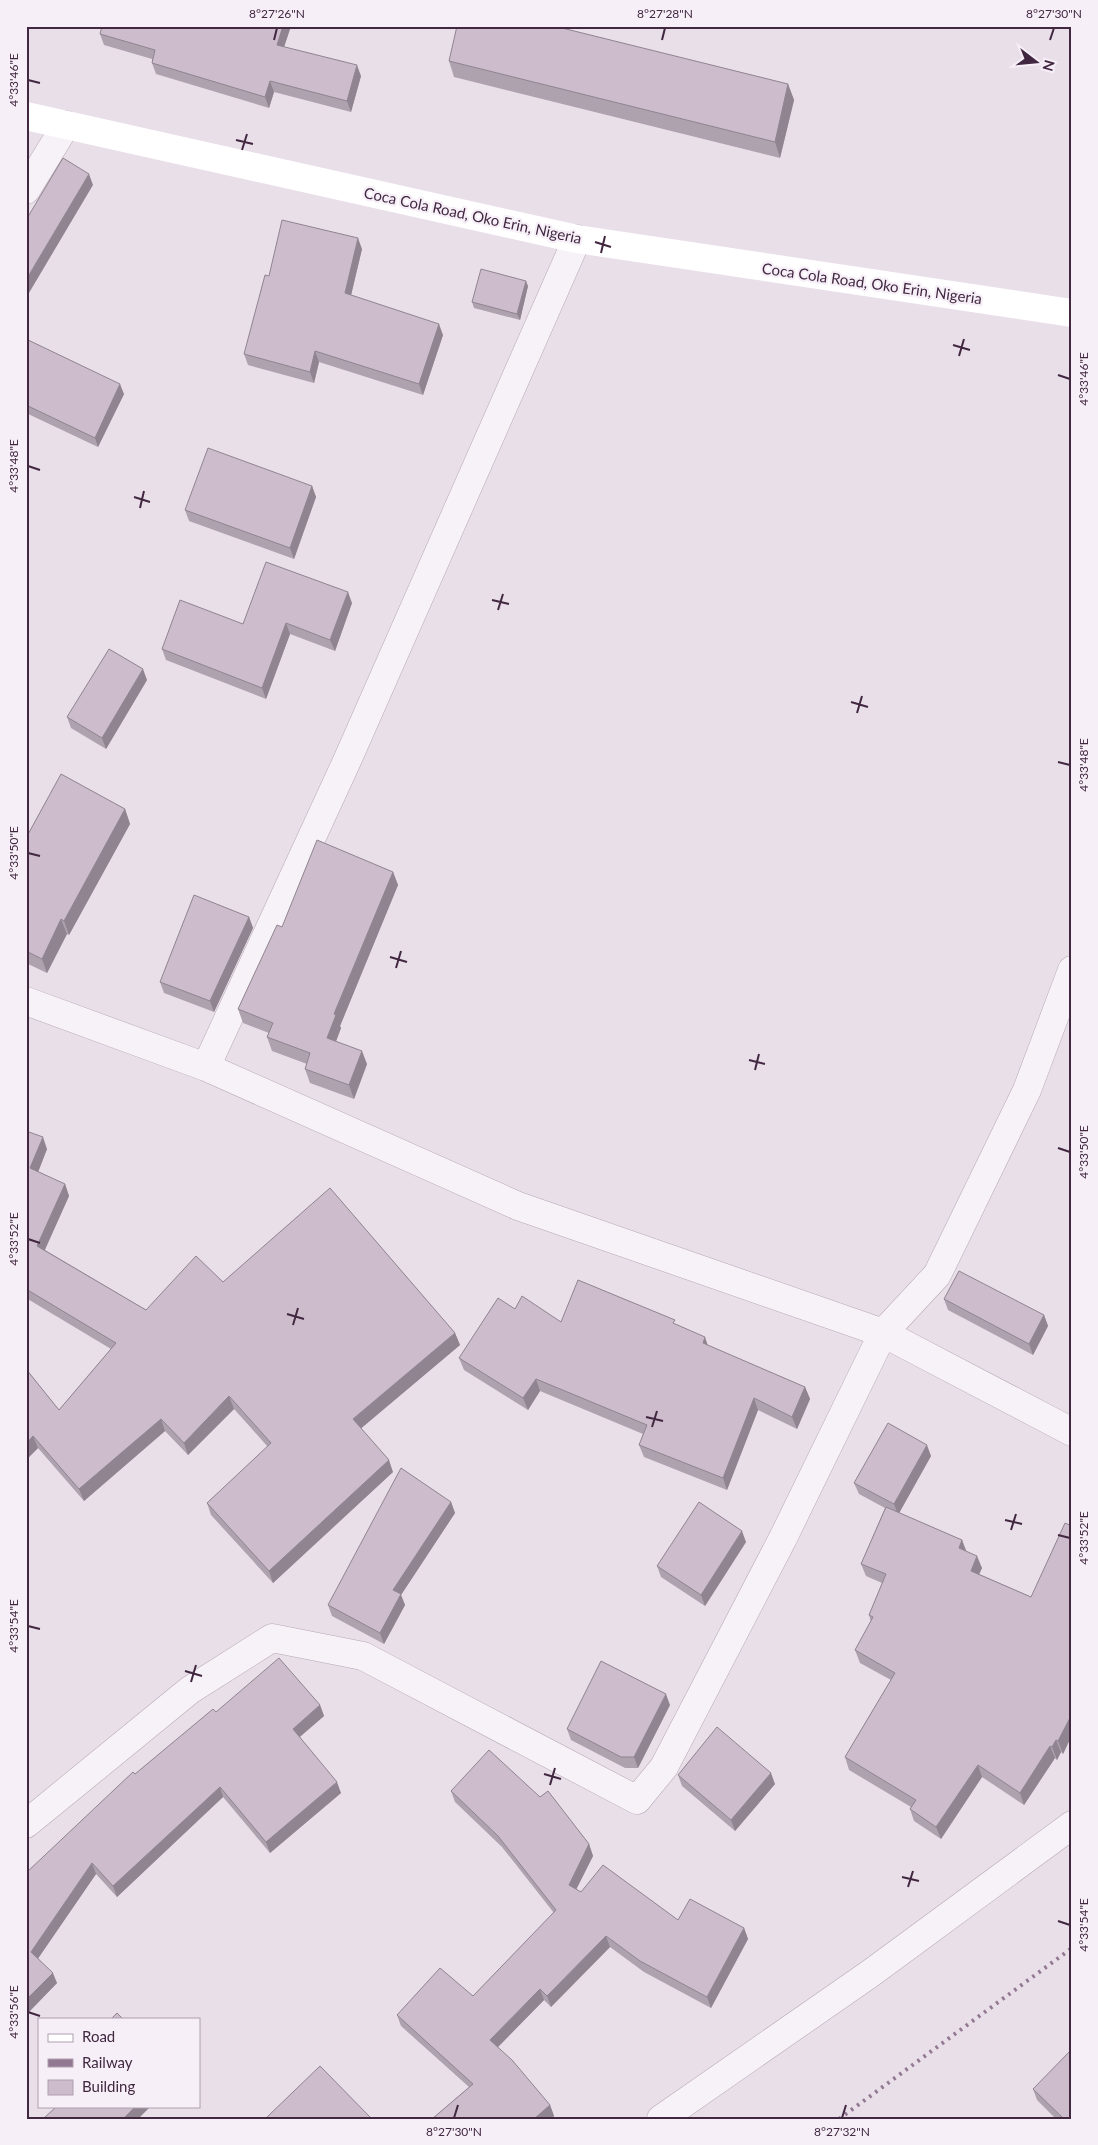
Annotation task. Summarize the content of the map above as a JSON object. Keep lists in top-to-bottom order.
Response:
{
  "streets": {
    "street": ["Coca Cola Road, Oko Erin, Nigeria"]
  },
  "legend": ["Road", "Railway", "Building"],
  "north": "right",
  "coordinates": [
    "8°27'26\"N",
    "8°27'28\"N",
    "8°27'30\"N",
    "4°33'46\"E",
    "4°33'48\"E",
    "4°33'50\"E",
    "4°33'52\"E",
    "4°33'54\"E",
    "4°33'56\"E",
    "8°27'32\"N"
  ]
}
